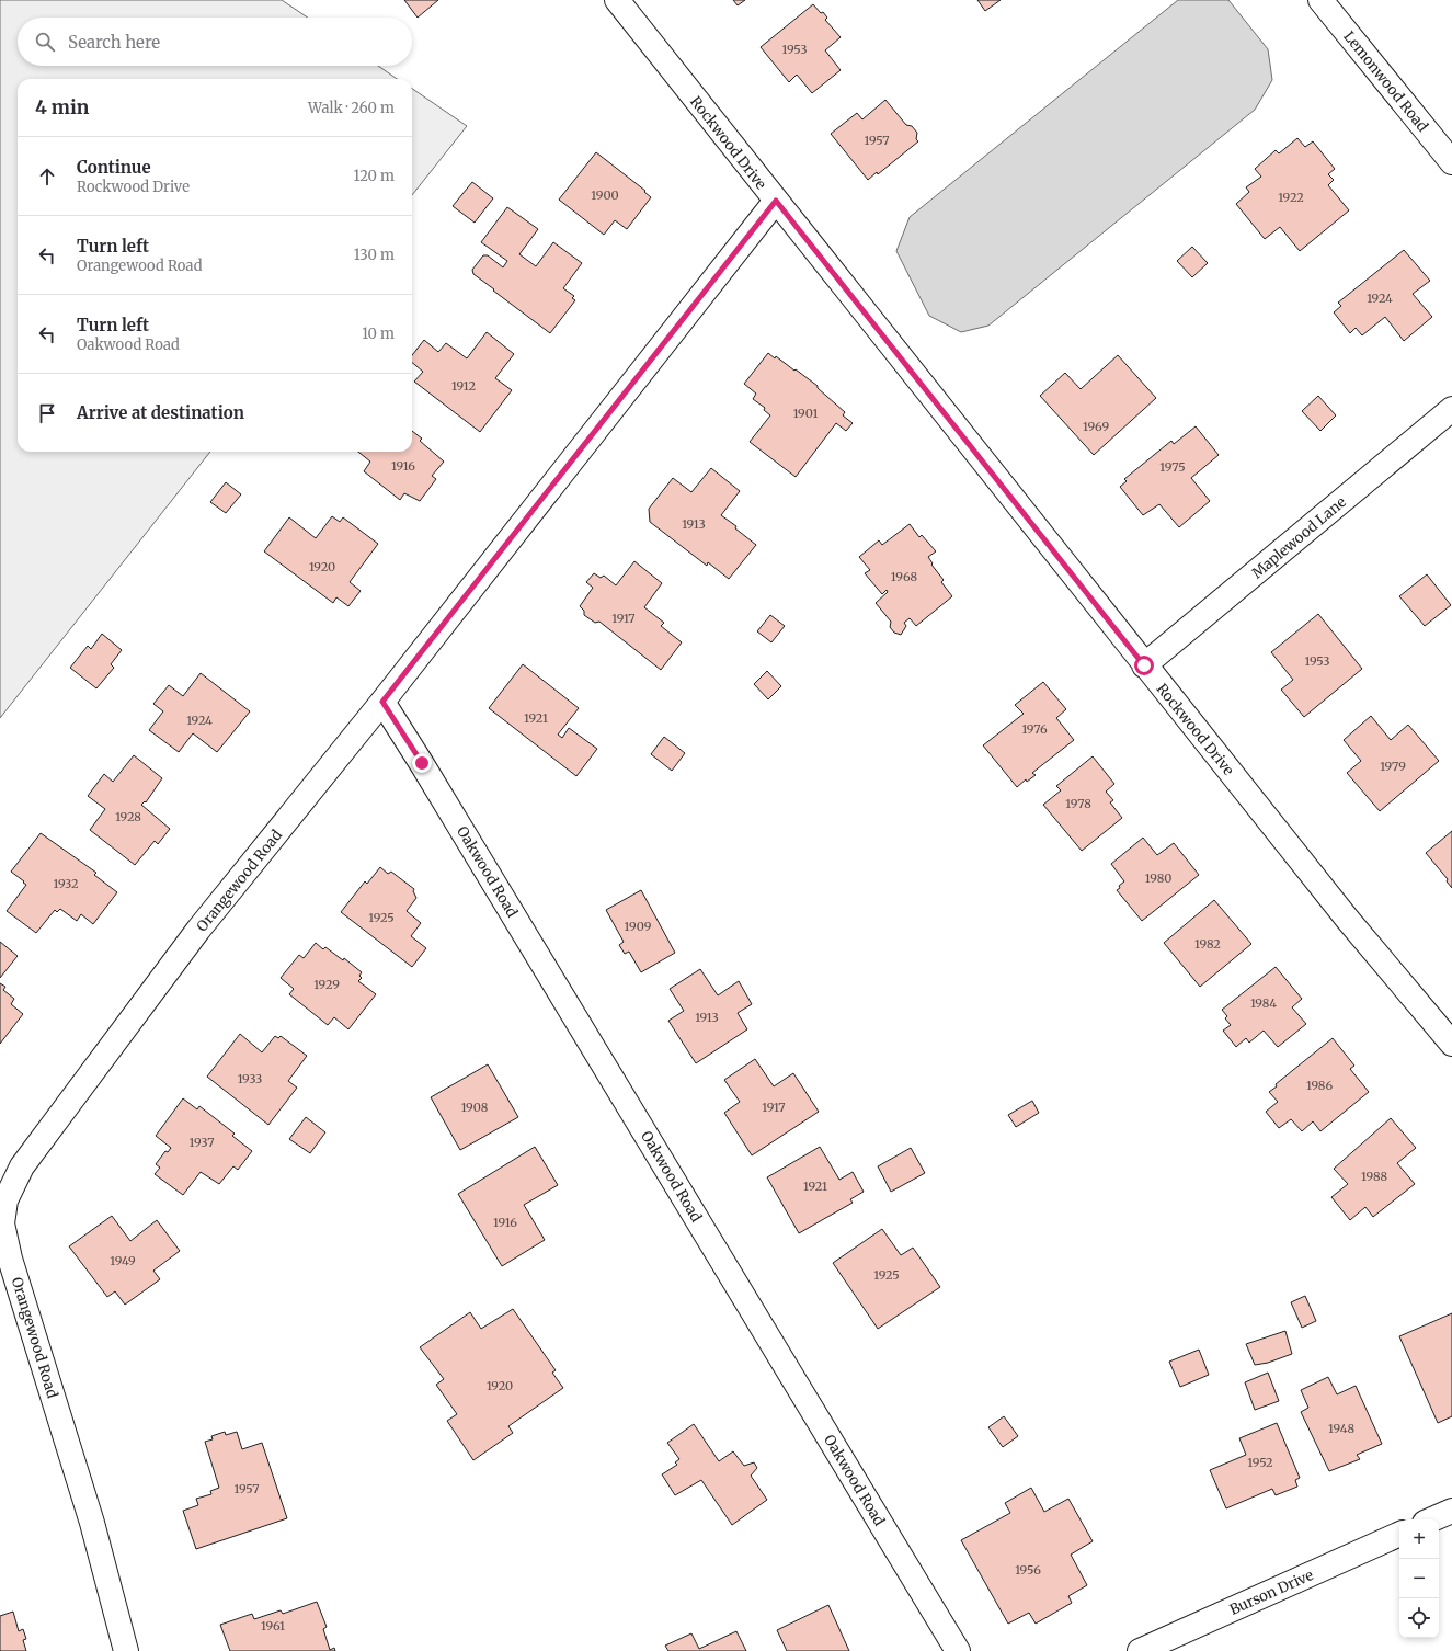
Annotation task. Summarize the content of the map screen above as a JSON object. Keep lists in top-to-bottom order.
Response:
{
  "streets": {
    "street": [
      "Lemonwood Road",
      "Rockwood Drive",
      "Maplewood Lane",
      "Oakwood Road",
      "Orangewood Road",
      "Burson Drive"
    ]
  },
  "crossings": [
    ["Rockwood Drive", "Maplewood Lane"],
    ["Rockwood Drive", "Orangewood Road"],
    ["Oakwood Road", "Orangewood Road"]
  ],
  "house_numbers": [
    "1953",
    "1957",
    "1900",
    "1922",
    "1924",
    "1912",
    "1901",
    "1969",
    "1916",
    "1975",
    "1913",
    "1920",
    "1968",
    "1917",
    "1953",
    "1921",
    "1924",
    "1976",
    "1979",
    "1978",
    "1928",
    "1980",
    "1932",
    "1925",
    "1909",
    "1982",
    "1929",
    "1984",
    "1913",
    "1933",
    "1986",
    "1908",
    "1917",
    "1937",
    "1988",
    "1921",
    "1916",
    "1949",
    "1925",
    "1920",
    "1948",
    "1952",
    "1957",
    "1956",
    "1961"
  ],
  "page": {
    "search": "Search here",
    "heading": ["4 min", "Walk · 260 m"],
    "list": [
      ["Continue", "Rockwood Drive", "120 m"],
      ["Turn left", "Orangewood Road", "130 m"],
      ["Turn left", "Oakwood Road", "10 m"],
      "Arrive at destination"
    ],
    "map_buttons": ["+", "−"]
  }
}
